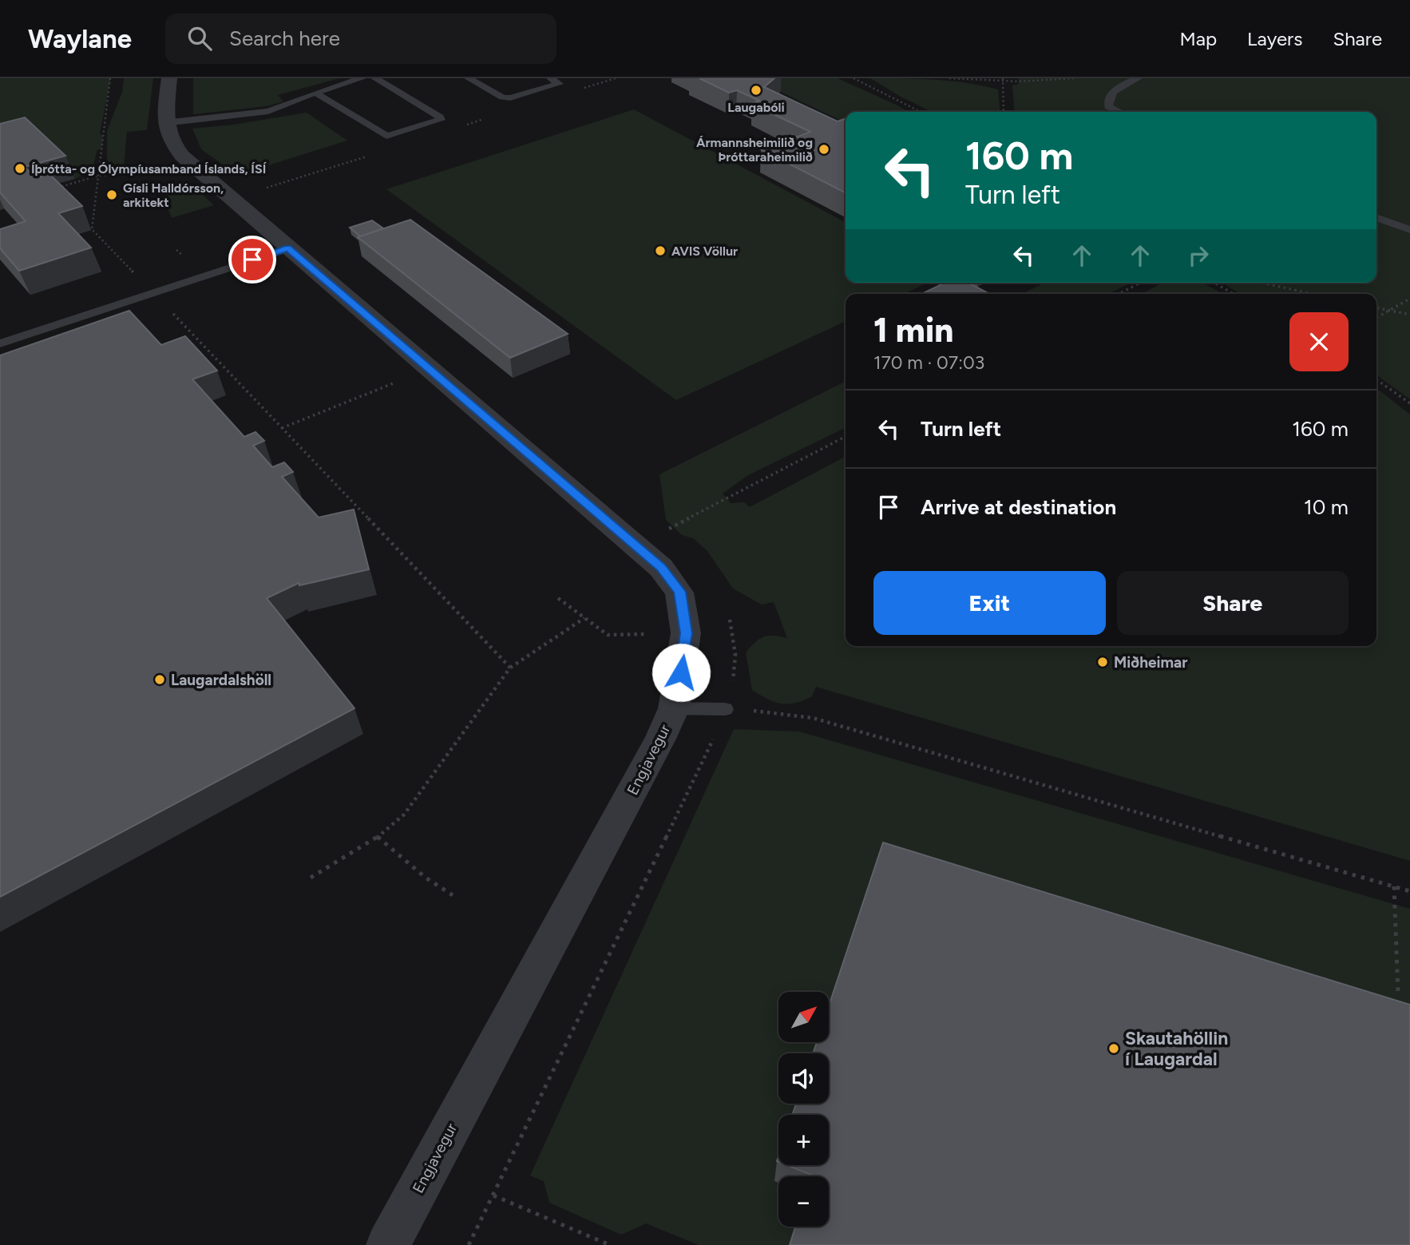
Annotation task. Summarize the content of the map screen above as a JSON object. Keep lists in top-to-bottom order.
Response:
{
  "streets": {
    "street": ["Engjavegur"]
  },
  "places": [
    "Laugabóli",
    "Ármannsheimilið og Þróttaraheimilið",
    "Íþrótta- og Ólympíusamband Íslands, ÍSÍ",
    "Gísli Halldórsson, arkitekt",
    "AVIS Völlur",
    "Miðheimar",
    "Laugardalshöll",
    "Skautahöllin í Laugardal"
  ],
  "north": "top right",
  "page": {
    "header": "Waylane",
    "search": "Search here",
    "nav": ["Map", "Layers", "Share"],
    "turn": ["160 m", "Turn left"],
    "heading": ["1 min", "170 m · 07:03"],
    "list": [
      {
        "name": "Turn left",
        "value": "160 m"
      },
      {
        "name": "Arrive at destination",
        "value": "10 m"
      }
    ],
    "buttons": ["Exit", "Share"],
    "map_buttons": ["+", "−"]
  }
}
